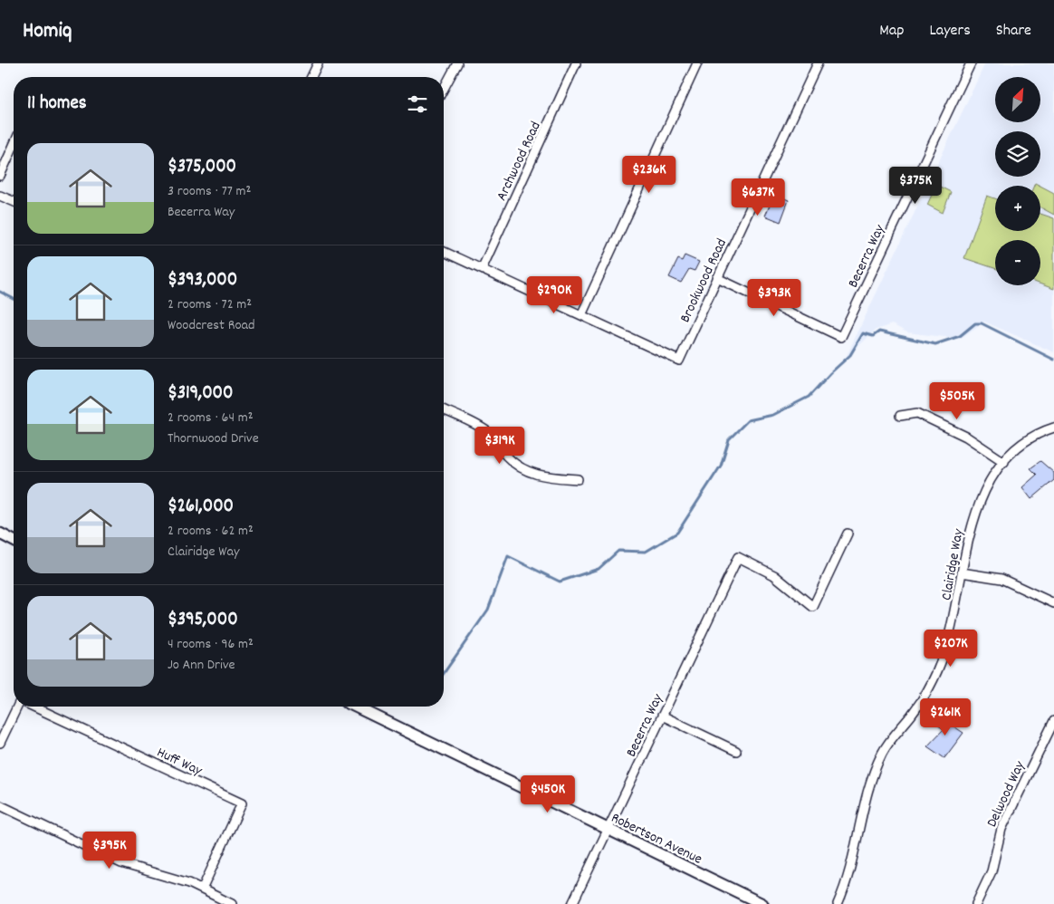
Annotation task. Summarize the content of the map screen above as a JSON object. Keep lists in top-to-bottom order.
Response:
{
  "streets": {
    "street": [
      "Archwood Road",
      "Becerra Way",
      "Brookwood Road",
      "Clairidge Way",
      "Huff Way",
      "Delwood Way",
      "Robertson Avenue"
    ]
  },
  "crossings": [
    ["Becerra Way", "Brookwood Road"],
    ["Becerra Way", "Robertson Avenue"]
  ],
  "north": "top right",
  "page": {
    "header": "Homiq",
    "nav": ["Map", "Layers", "Share"],
    "map_buttons": ["+", "−"],
    "heading": "11 homes",
    "list": [
      {
        "name": "$375,000",
        "note": "3 rooms · 77 m² · Becerra Way"
      },
      {
        "name": "$393,000",
        "note": "2 rooms · 72 m² · Woodcrest Road"
      },
      {
        "name": "$319,000",
        "note": "2 rooms · 64 m² · Thornwood Drive"
      },
      {
        "name": "$261,000",
        "note": "2 rooms · 62 m² · Clairidge Way"
      },
      {
        "name": "$395,000",
        "note": "4 rooms · 96 m² · Jo Ann Drive"
      }
    ],
    "price": [
      "$236K",
      "$375K",
      "$637K",
      "$290K",
      "$393K",
      "$505K",
      "$319K",
      "$207K",
      "$261K",
      "$450K",
      "$395K"
    ]
  }
}
